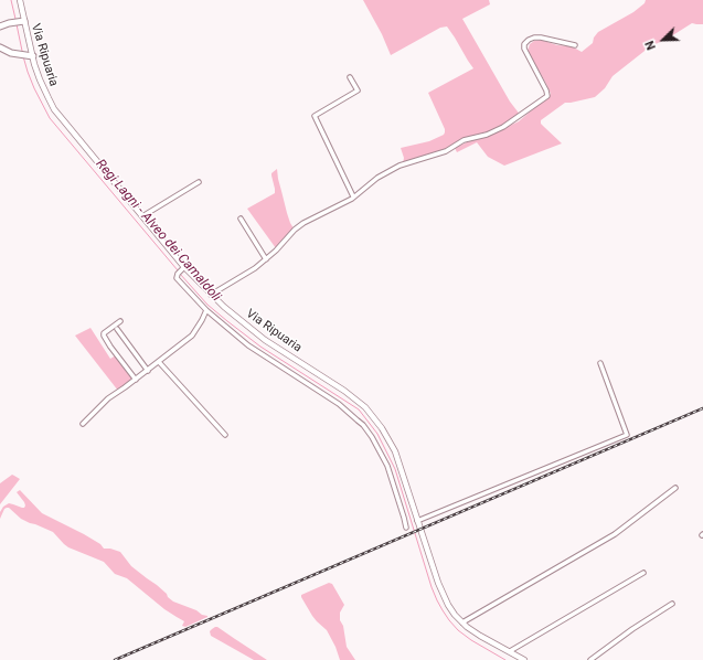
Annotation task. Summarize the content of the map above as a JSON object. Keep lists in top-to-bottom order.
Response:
{
  "streets": {
    "street": ["Via Ripuaria"]
  },
  "water": ["Regi Lagni - Alveo dei Camaldoli"],
  "north": "bottom left"
}
